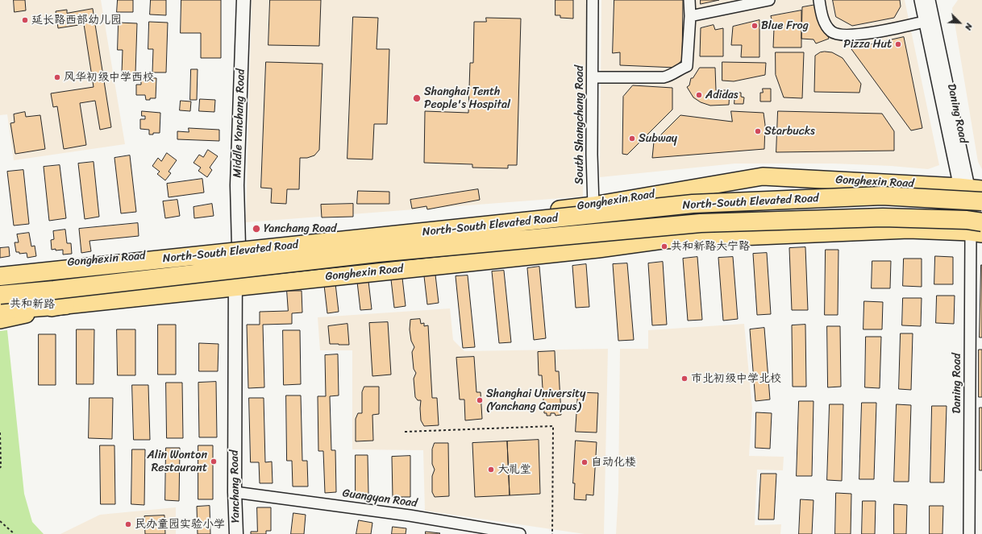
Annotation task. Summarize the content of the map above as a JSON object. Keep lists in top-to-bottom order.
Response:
{
  "streets": {
    "highway": ["North-South Elevated Road"],
    "main road": ["Gonghexin Road", "共和新路"],
    "street": [
      "Daning Road",
      "Middle Yanchang Road",
      "South Shangchang Road",
      "Yanchang Road",
      "Guangyan Road"
    ]
  },
  "crossings": [
    ["Daning Road", "Gonghexin Road"],
    ["Daning Road", "North-South Elevated Road"],
    ["Middle Yanchang Road", "Gonghexin Road"],
    ["Middle Yanchang Road", "Yanchang Road"],
    ["South Shangchang Road", "Gonghexin Road"],
    ["Gonghexin Road", "North-South Elevated Road"],
    ["Gonghexin Road", "共和新路"],
    ["Gonghexin Road", "Yanchang Road"],
    ["Yanchang Road", "Guangyan Road"]
  ],
  "places": [
    "延长路西部幼儿园",
    "Blue Frog",
    "Pizza Hut",
    "风华初级中学西校",
    "Adidas",
    "Shanghai Tenth People's Hospital",
    "Starbucks",
    "Subway",
    "Yanchang Road",
    "共和新路大宁路",
    "市北初级中学北校",
    "Shanghai University (Yanchang Campus)",
    "Alin Wonton Restaurant",
    "自动化楼",
    "大礼堂",
    "民办童园实验小学"
  ],
  "north": "bottom right"
}
